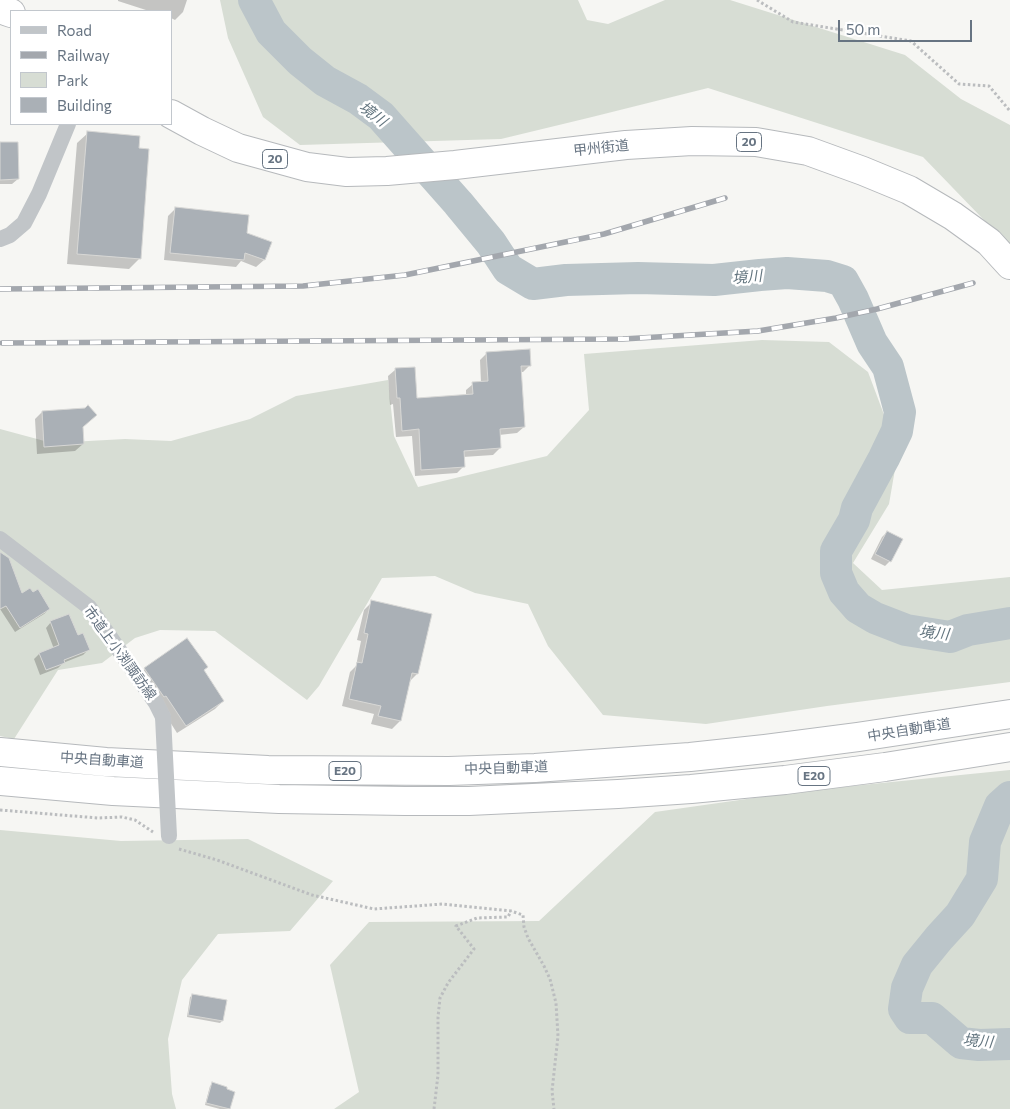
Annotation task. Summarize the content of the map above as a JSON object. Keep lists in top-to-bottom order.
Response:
{
  "streets": {
    "highway": [
      "20",
      "甲州街道",
      "中央自動車道",
      "E20"
    ],
    "street": ["市道上小渕諏訪線"]
  },
  "water": ["境川"],
  "legend": [
    "Road",
    "Railway",
    "Park",
    "Building"
  ],
  "scale_bar": "50 m"
}
